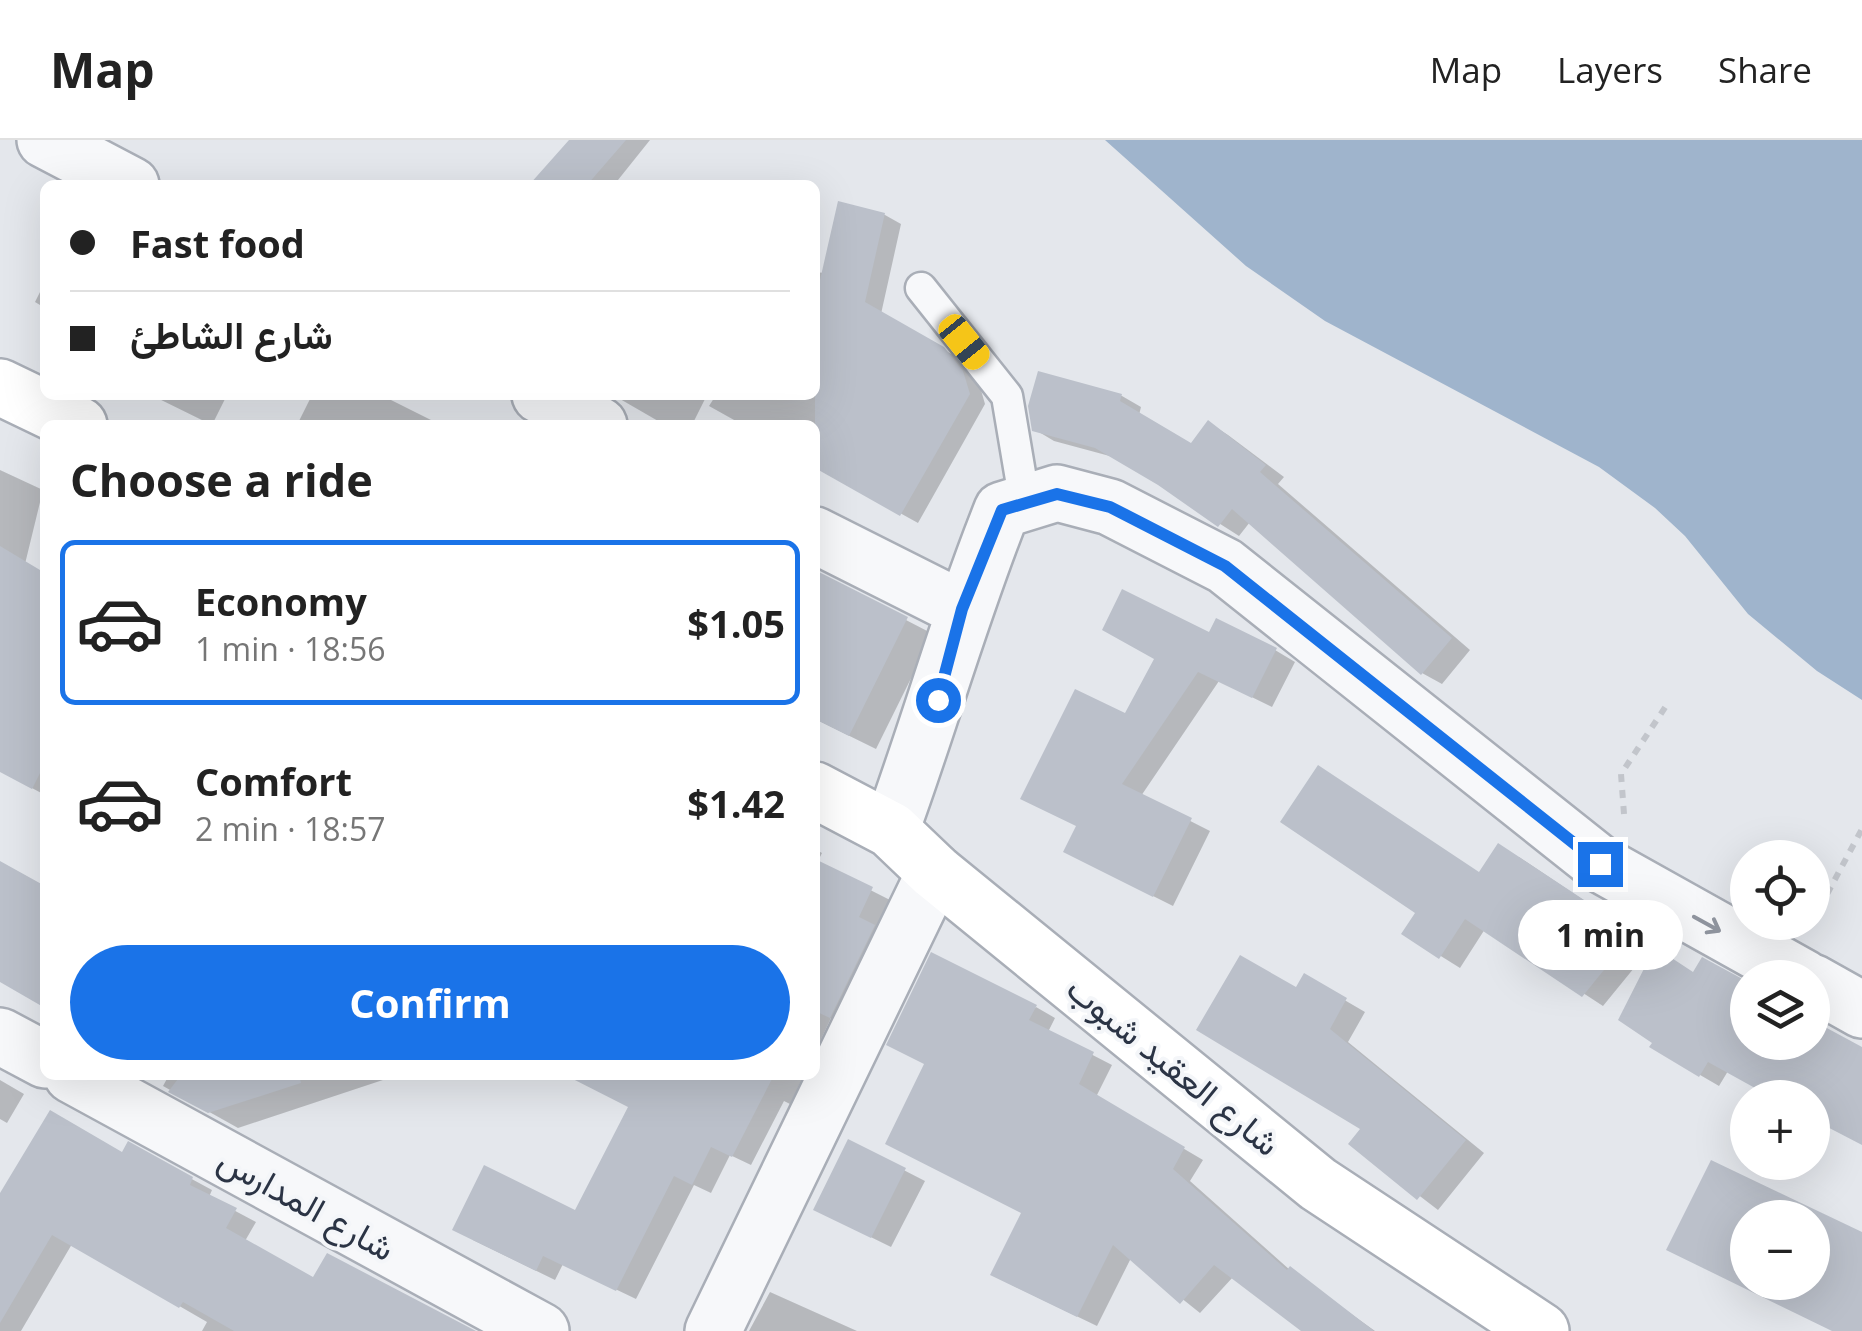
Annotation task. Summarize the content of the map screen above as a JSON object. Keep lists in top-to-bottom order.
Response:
{
  "streets": {
    "main road": ["شارع العقيد شبوب"],
    "street": ["شارع المدارس"]
  },
  "page": {
    "header": "Map",
    "nav": ["Map", "Layers", "Share"],
    "banner": ["Fast food", "شارع الشاطئ"],
    "heading": "Choose a ride",
    "list": [
      {
        "name": "Economy",
        "note": "1 min · 18:56",
        "value": "$1.05"
      },
      {
        "name": "Comfort",
        "note": "2 min · 18:57",
        "value": "$1.42"
      }
    ],
    "map_buttons": ["+", "−"],
    "bubble": "1 min",
    "buttons": "Confirm"
  }
}
